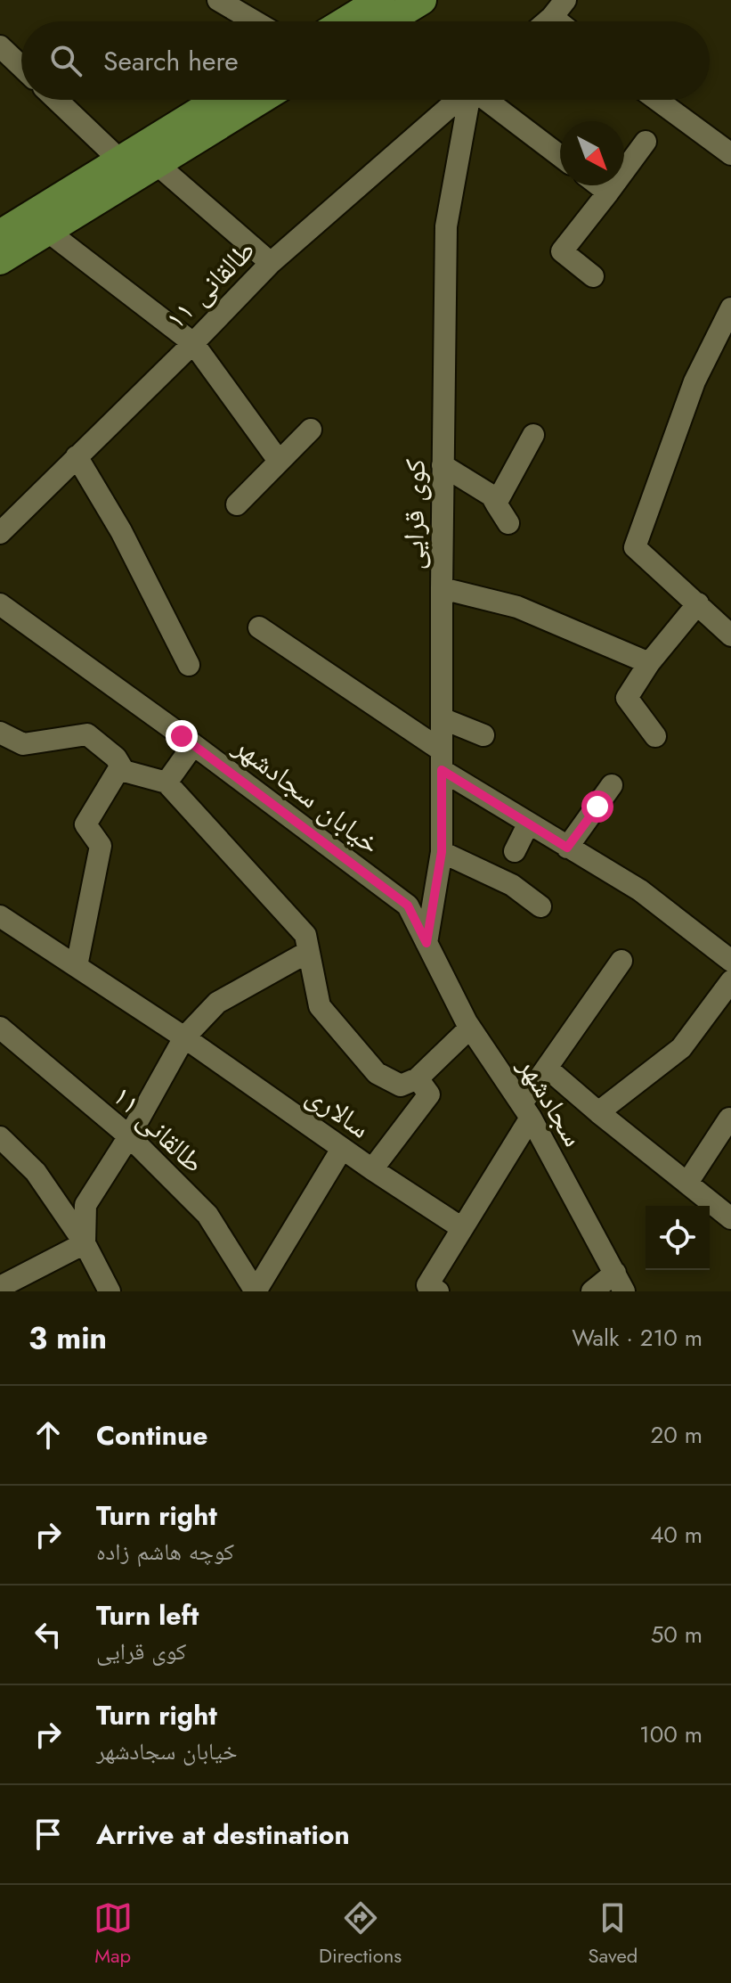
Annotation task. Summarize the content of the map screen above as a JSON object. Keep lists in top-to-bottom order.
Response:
{
  "streets": {
    "street": [
      "طالقانی ۱۱",
      "کوی قرایی",
      "خیابان سجادشهر",
      "سجادشهر",
      "سالاری"
    ]
  },
  "crossings": [
    ["کوی قرایی", "خیابان سجادشهر"],
    ["کوی قرایی", "سجادشهر"],
    ["خیابان سجادشهر", "سجادشهر"]
  ],
  "north": "bottom right",
  "page": {
    "search": "Search here",
    "heading": ["3 min", "Walk · 210 m"],
    "list": [
      ["Continue", "20 m"],
      ["Turn right", "کوچه هاشم زاده", "40 m"],
      ["Turn left", "کوی قرایی", "50 m"],
      ["Turn right", "خیابان سجادشهر", "100 m"],
      "Arrive at destination"
    ],
    "nav": ["Map", "Directions", "Saved"]
  }
}
